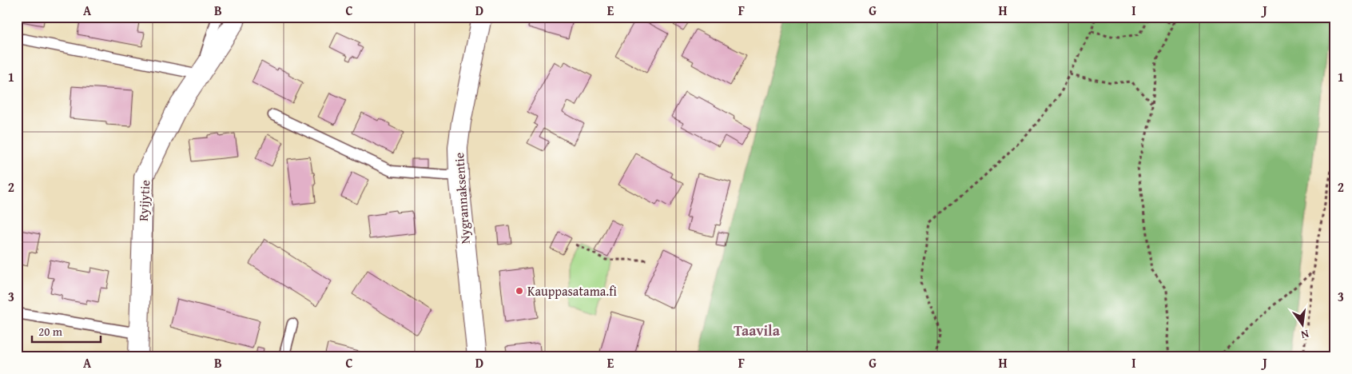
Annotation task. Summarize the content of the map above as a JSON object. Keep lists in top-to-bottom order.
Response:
{
  "streets": {
    "street": ["Nygrannaksentie", "Ryijytie"]
  },
  "districts": ["Taavila"],
  "places": ["Kauppasatama.fi"],
  "scale_bar": "20 m",
  "north": "bottom",
  "grid": {
    "columns": [
      "A",
      "B",
      "C",
      "D",
      "E",
      "F",
      "G",
      "H",
      "I",
      "J"
    ],
    "rows": ["1", "2", "3"]
  }
}
